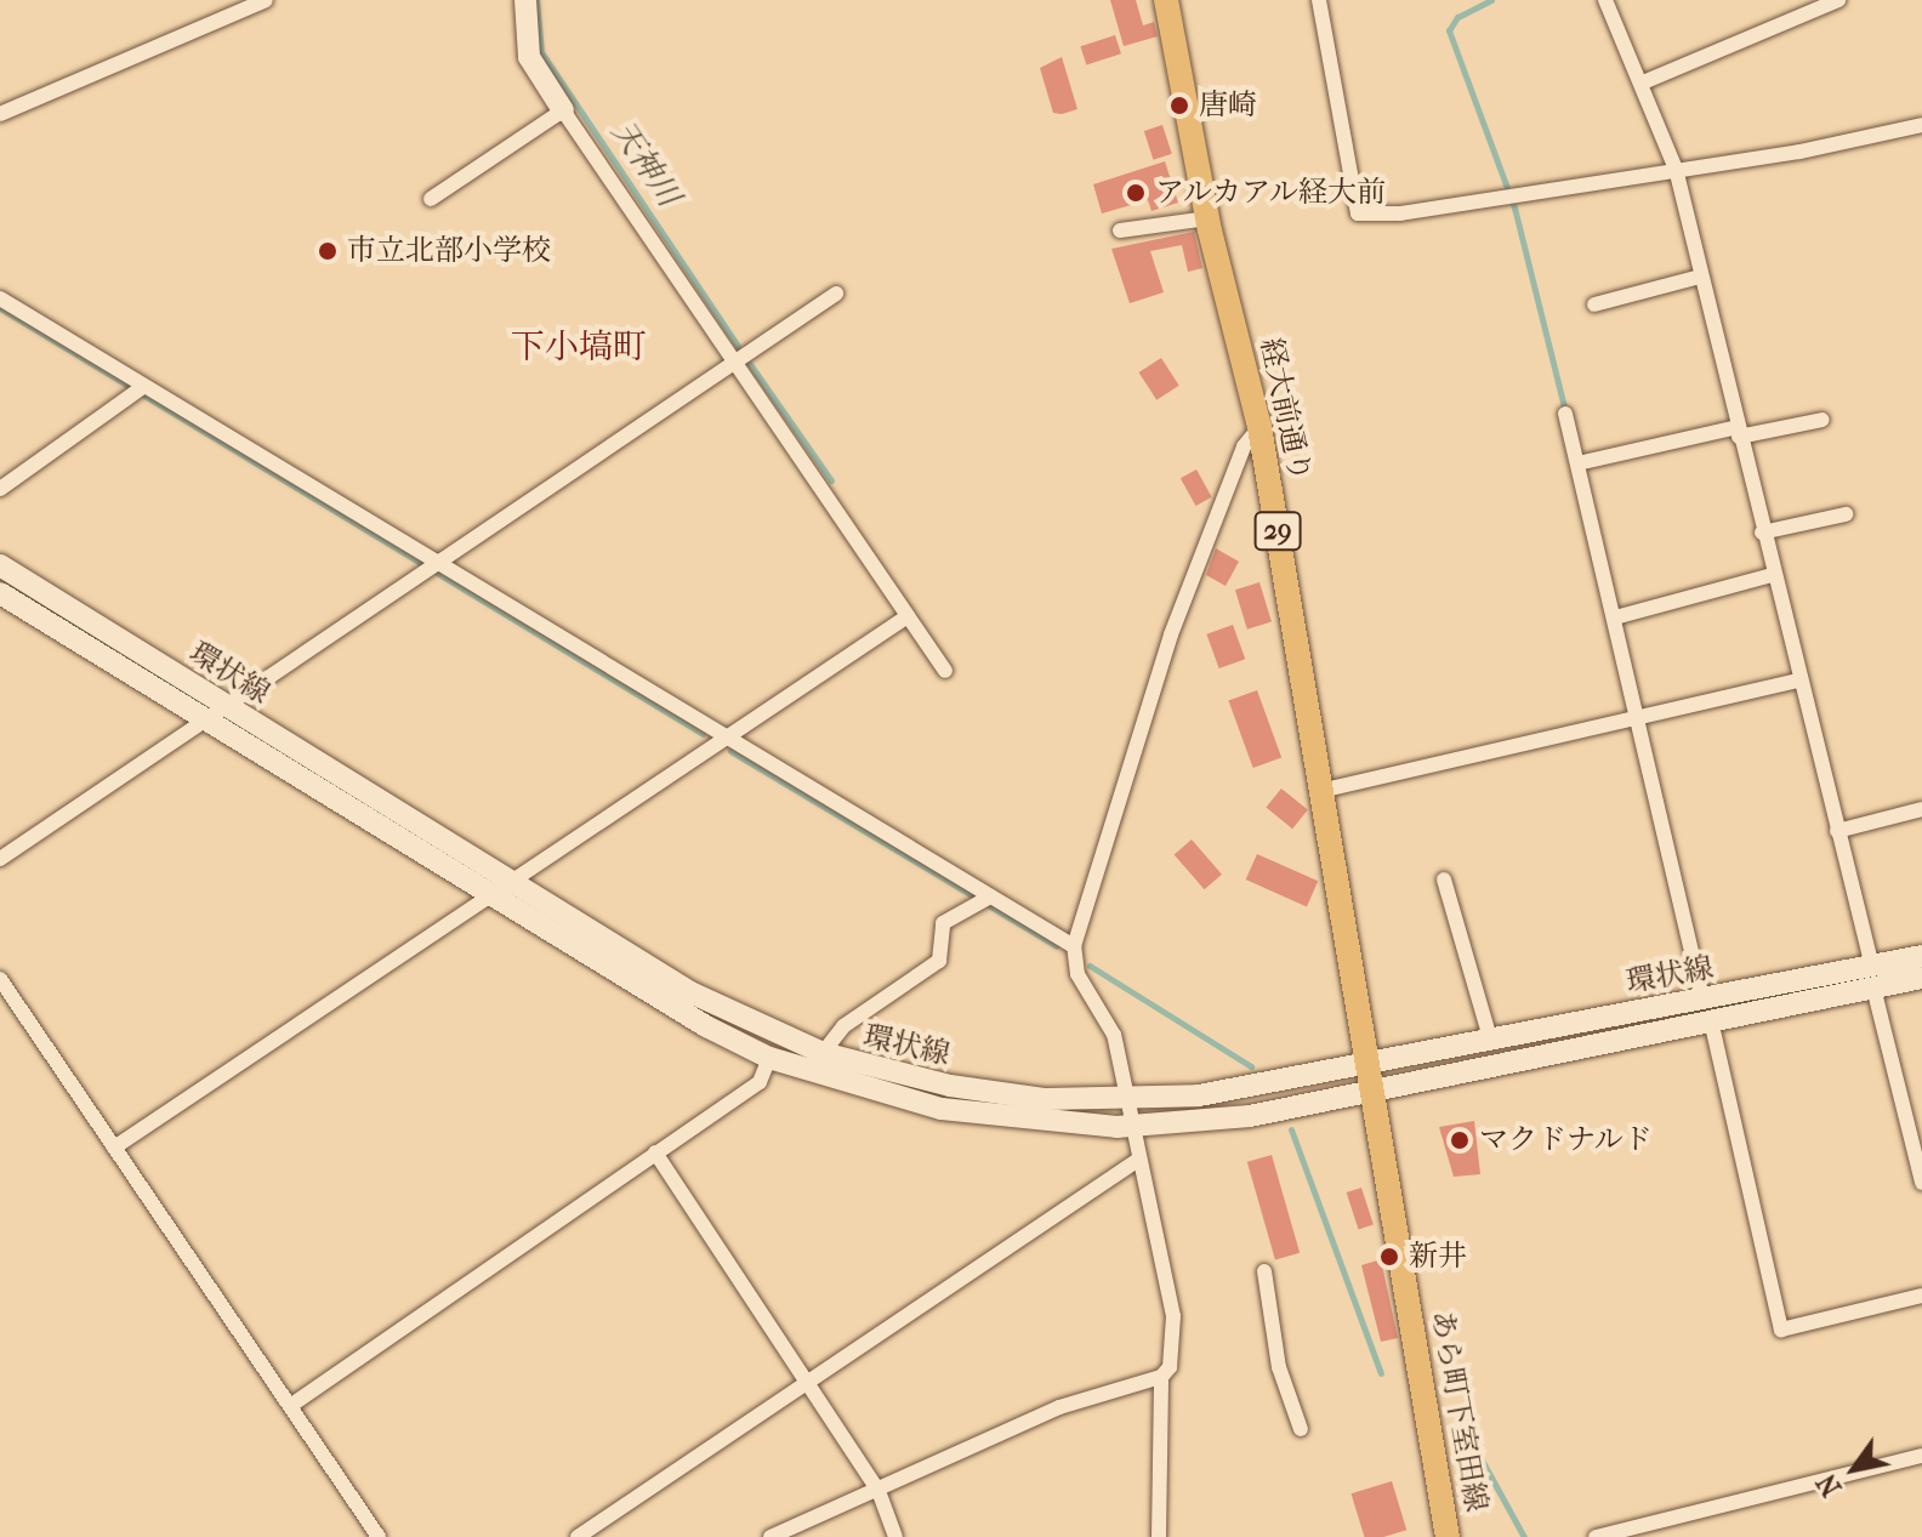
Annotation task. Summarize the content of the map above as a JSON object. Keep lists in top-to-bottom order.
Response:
{
  "streets": {
    "main road": ["経大前通り", "29", "あら町下室田線"],
    "street": ["環状線"]
  },
  "crossings": [
    ["経大前通り", "環状線"],
    ["経大前通り", "あら町下室田線"],
    ["環状線", "あら町下室田線"]
  ],
  "districts": ["下小塙町"],
  "water": ["天神川"],
  "places": [
    "唐崎",
    "アルカアル経大前",
    "市立北部小学校",
    "マクドナルド",
    "新井"
  ],
  "north": "bottom left"
}
